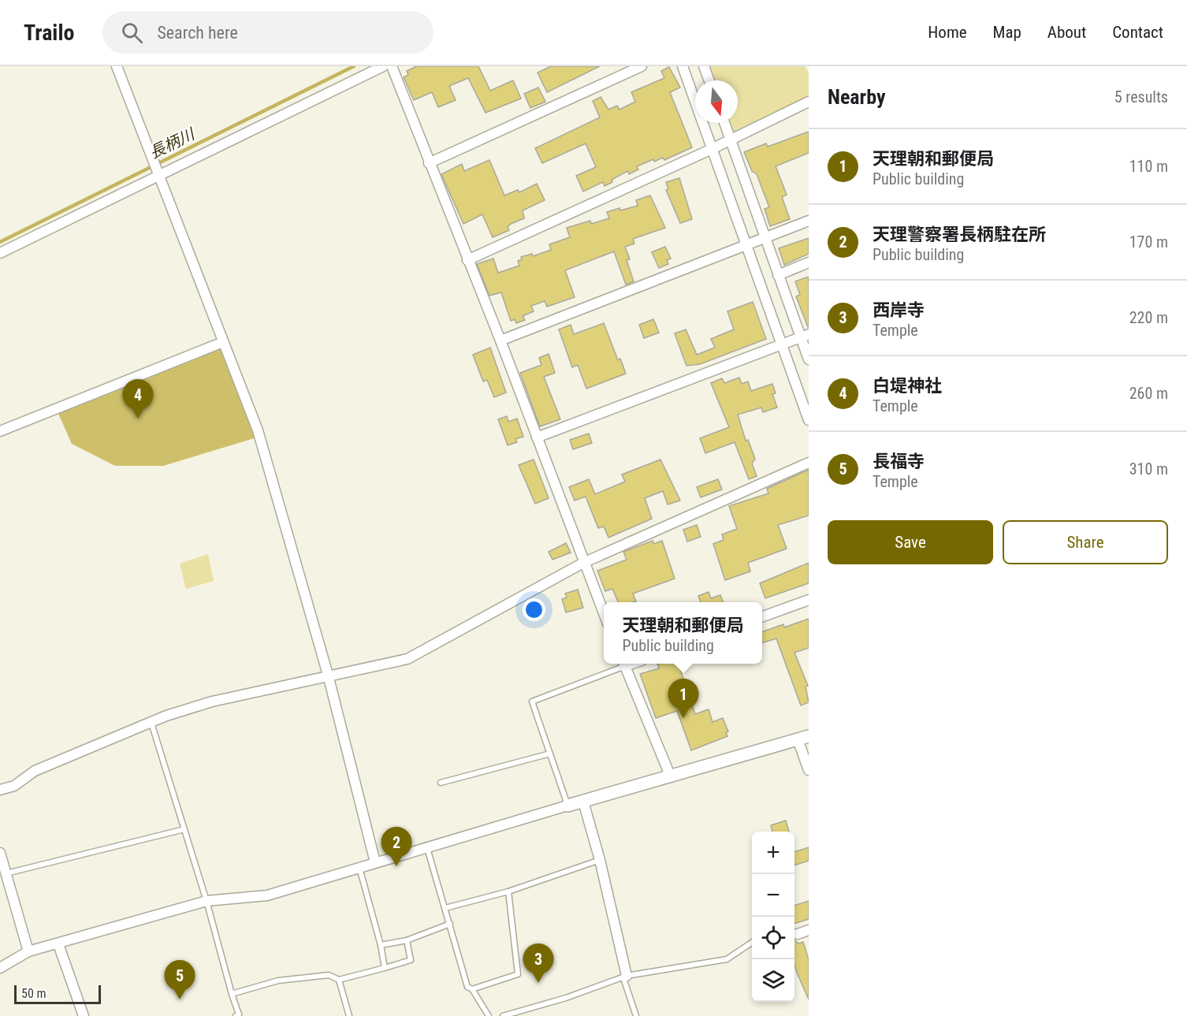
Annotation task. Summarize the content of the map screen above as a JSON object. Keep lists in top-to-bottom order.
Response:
{
  "water": ["長柄川"],
  "scale_bar": "50 m",
  "north": "bottom",
  "page": {
    "header": "Trailo",
    "search": "Search here",
    "nav": [
      "Home",
      "Map",
      "About",
      "Contact"
    ],
    "heading": ["Nearby", "5 results"],
    "list": [
      {
        "mark": "1",
        "name": "天理朝和郵便局",
        "note": "Public building",
        "value": "110 m"
      },
      {
        "mark": "2",
        "name": "天理警察署長柄駐在所",
        "note": "Public building",
        "value": "170 m"
      },
      {
        "mark": "3",
        "name": "西岸寺",
        "note": "Temple",
        "value": "220 m"
      },
      {
        "mark": "4",
        "name": "白堤神社",
        "note": "Temple",
        "value": "260 m"
      },
      {
        "mark": "5",
        "name": "長福寺",
        "note": "Temple",
        "value": "310 m"
      }
    ],
    "pins": [
      "4",
      "1",
      "2",
      "3",
      "5"
    ],
    "buttons": ["Save", "Share"],
    "popup": ["天理朝和郵便局", "Public building"],
    "map_buttons": ["+", "−"],
    "scale": "50 m"
  }
}
